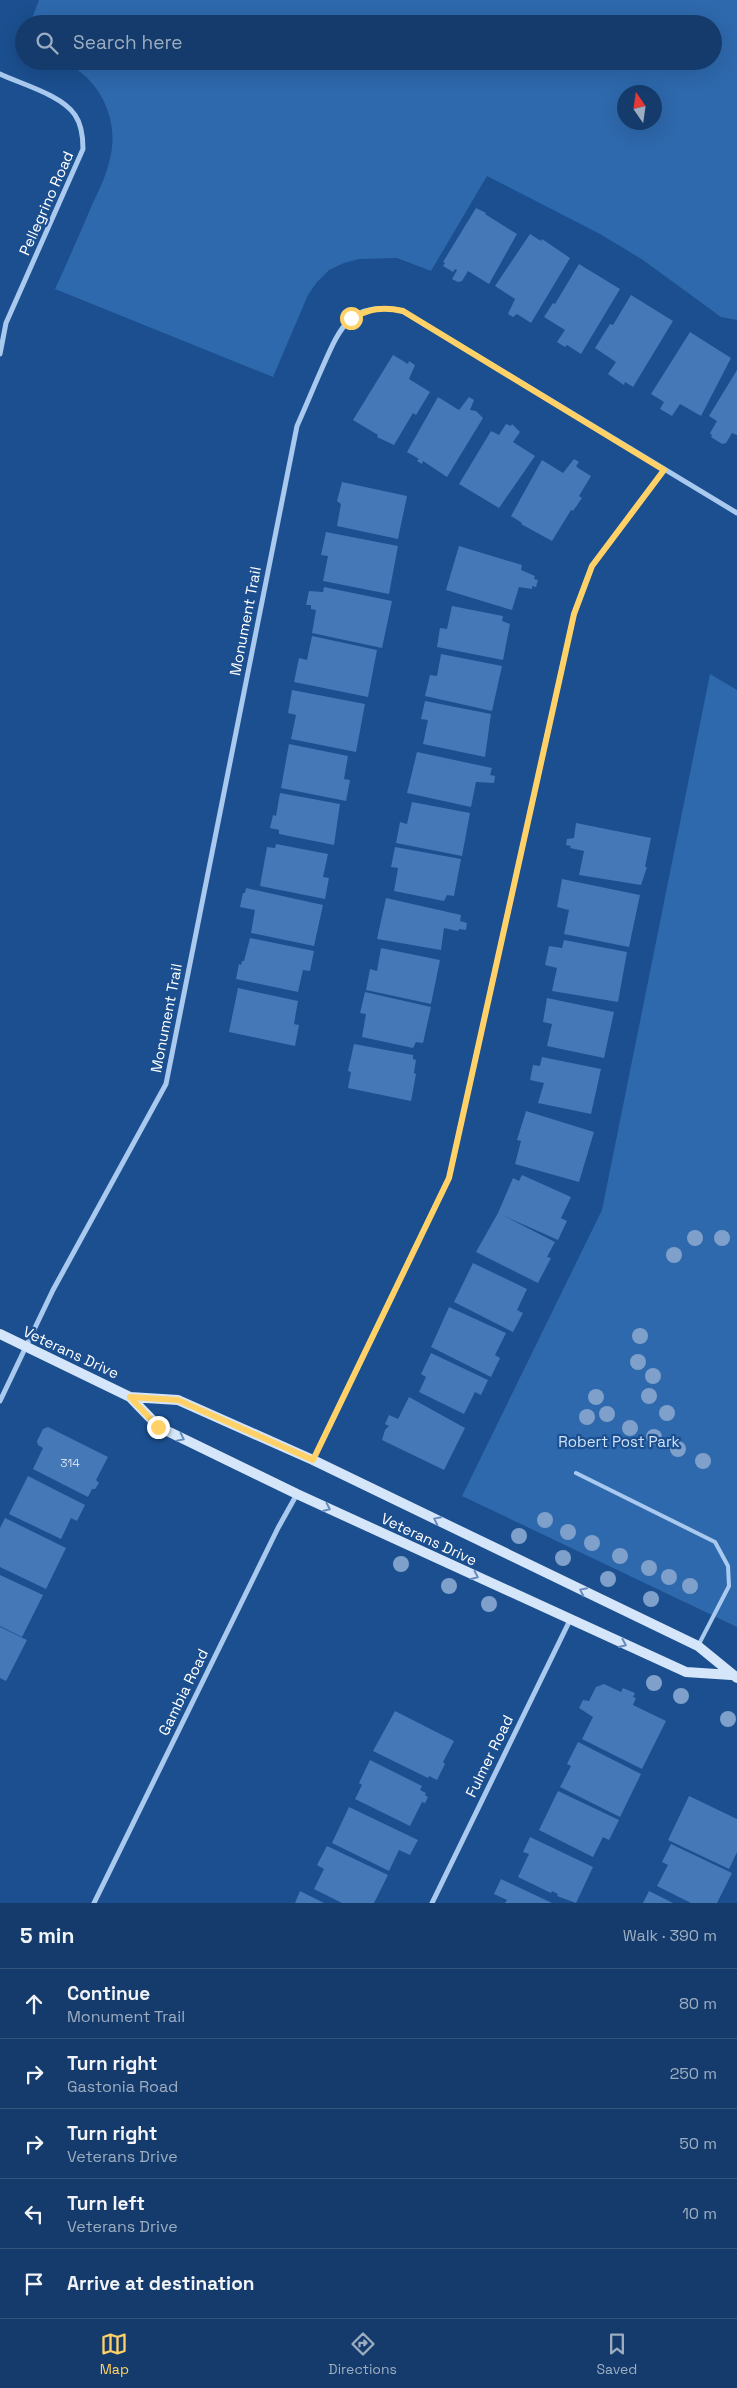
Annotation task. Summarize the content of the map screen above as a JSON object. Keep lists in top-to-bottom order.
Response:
{
  "streets": {
    "street": [
      "Pellegrino Road",
      "Monument Trail",
      "Veterans Drive",
      "Gambia Road",
      "Fulmer Road"
    ]
  },
  "crossings": [
    ["Monument Trail", "Veterans Drive"],
    ["Veterans Drive", "Gambia Road"],
    ["Veterans Drive", "Fulmer Road"]
  ],
  "parks": ["Robert Post Park"],
  "house_numbers": ["314"],
  "north": "top",
  "page": {
    "search": "Search here",
    "heading": ["5 min", "Walk · 390 m"],
    "list": [
      ["Continue", "Monument Trail", "80 m"],
      ["Turn right", "Gastonia Road", "250 m"],
      ["Turn right", "Veterans Drive", "50 m"],
      ["Turn left", "Veterans Drive", "10 m"],
      "Arrive at destination"
    ],
    "nav": ["Map", "Directions", "Saved"]
  }
}
